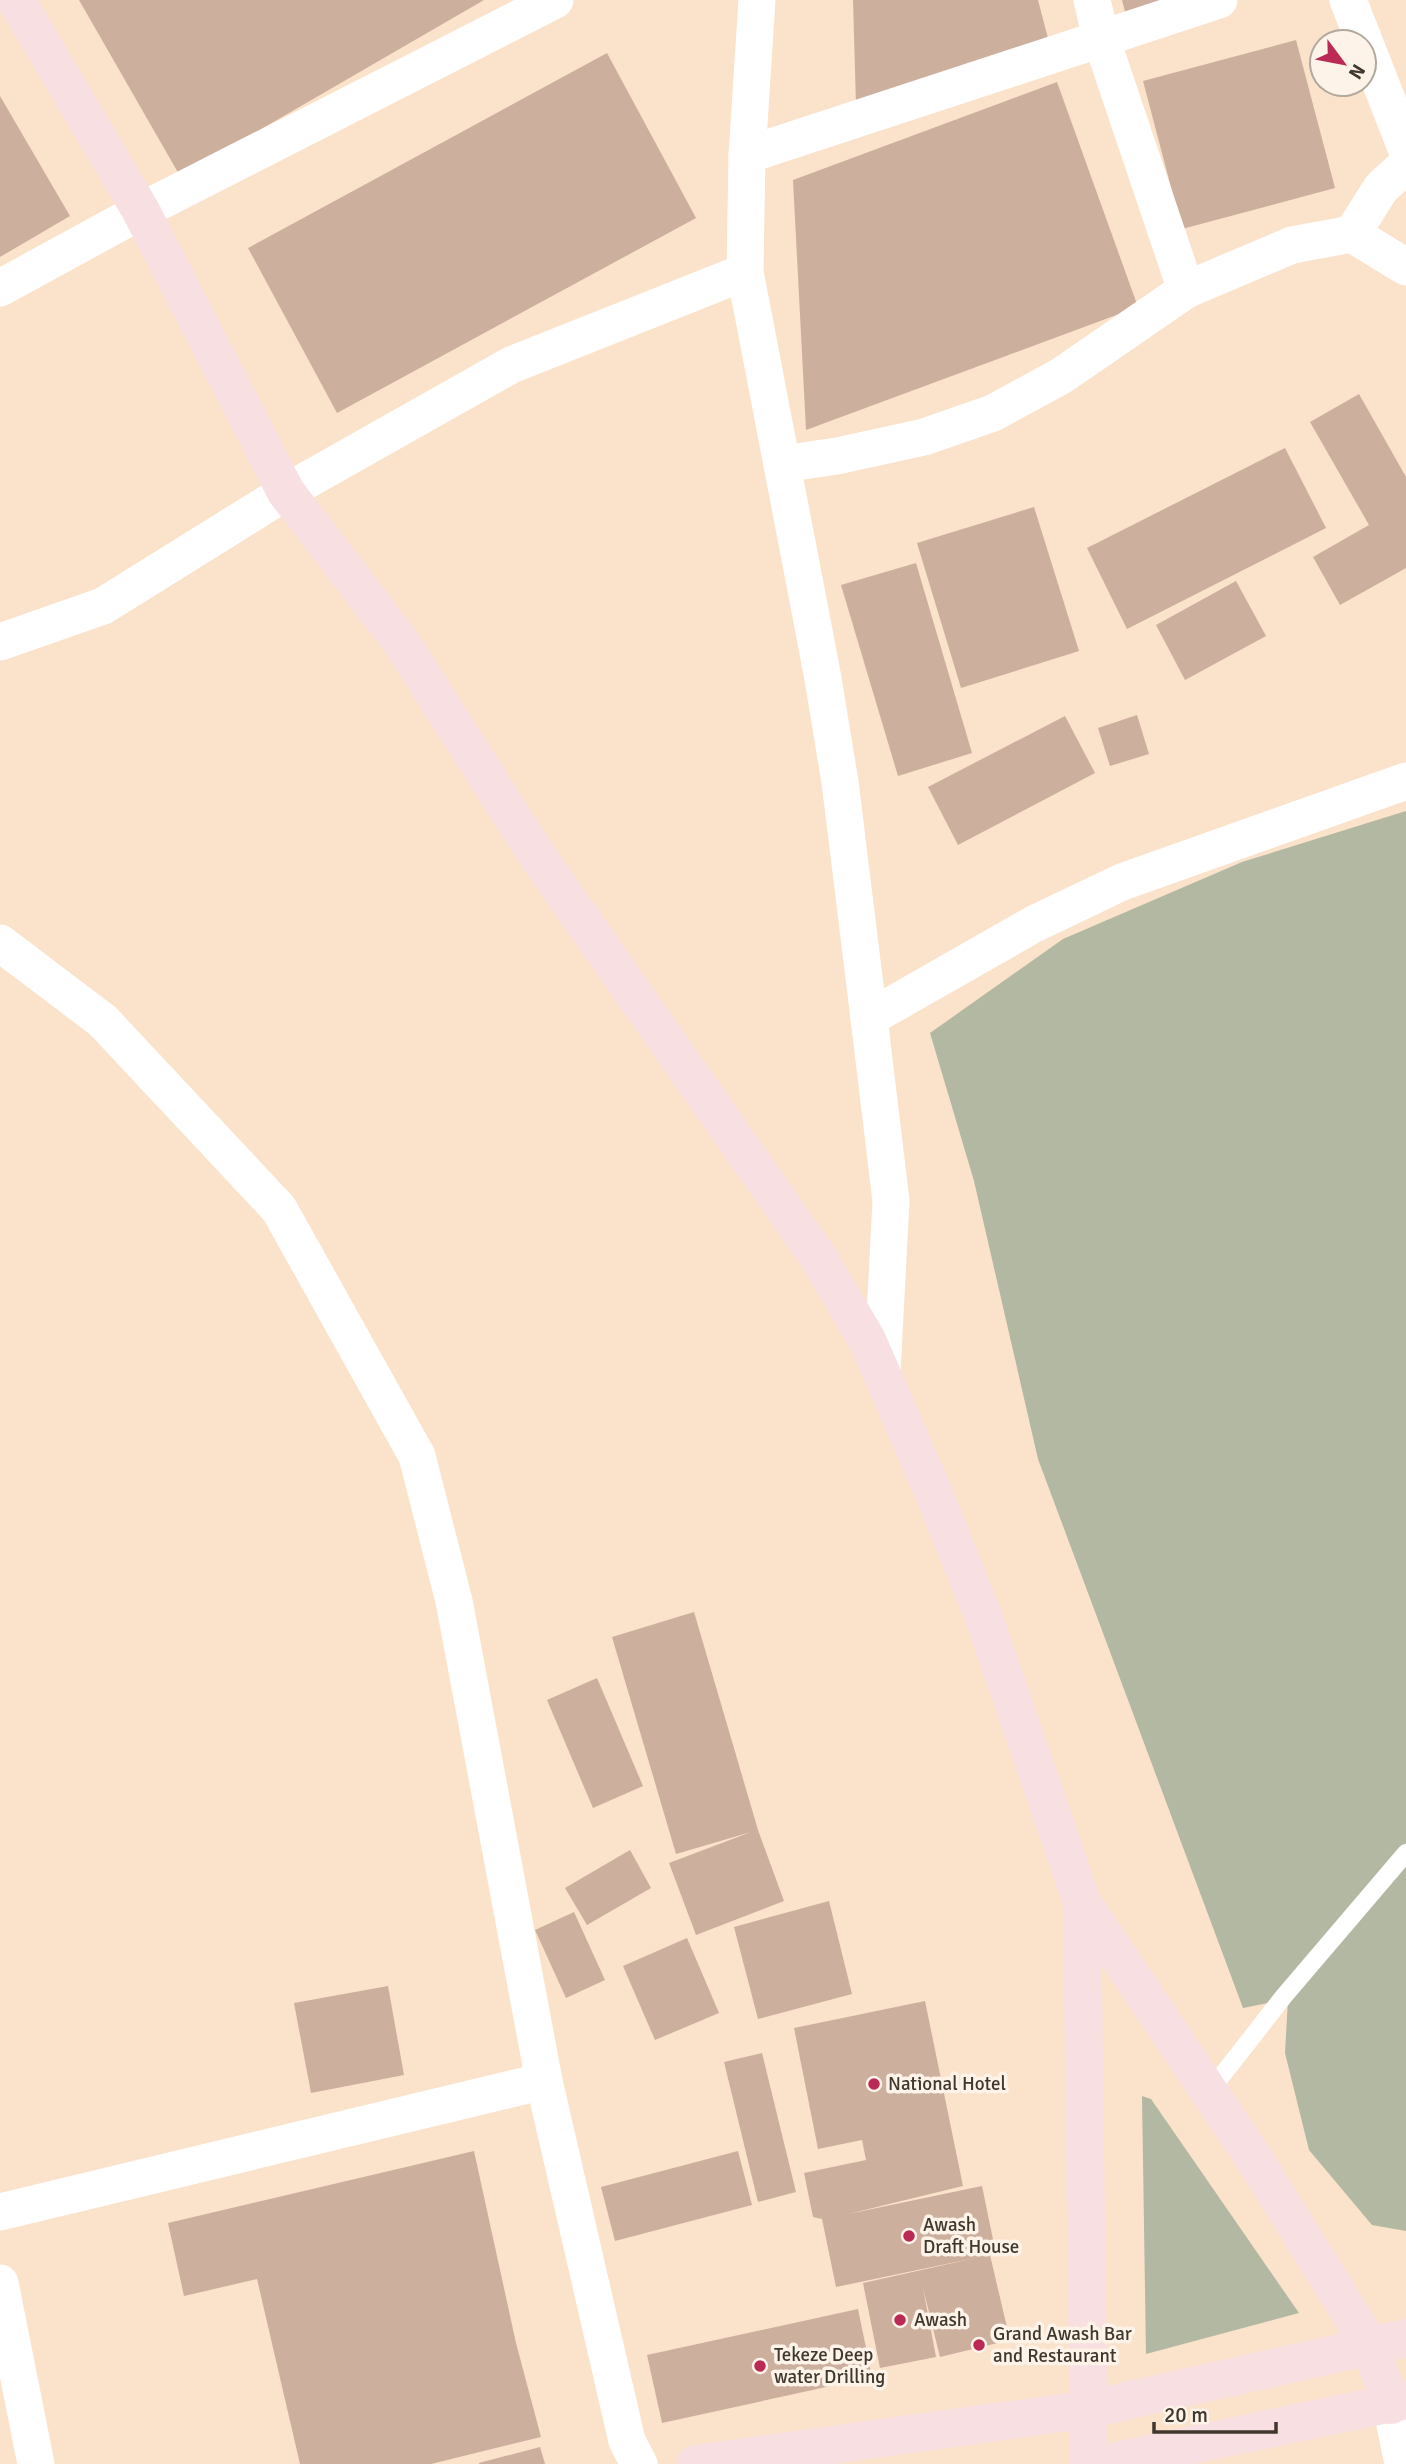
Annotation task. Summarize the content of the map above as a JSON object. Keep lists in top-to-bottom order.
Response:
{
  "places": [
    "National Hotel",
    "Awash Draft House",
    "Awash",
    "Grand Awash Bar and Restaurant",
    "Tekeze Deep water Drilling"
  ],
  "scale_bar": "20 m",
  "north": "bottom right"
}
